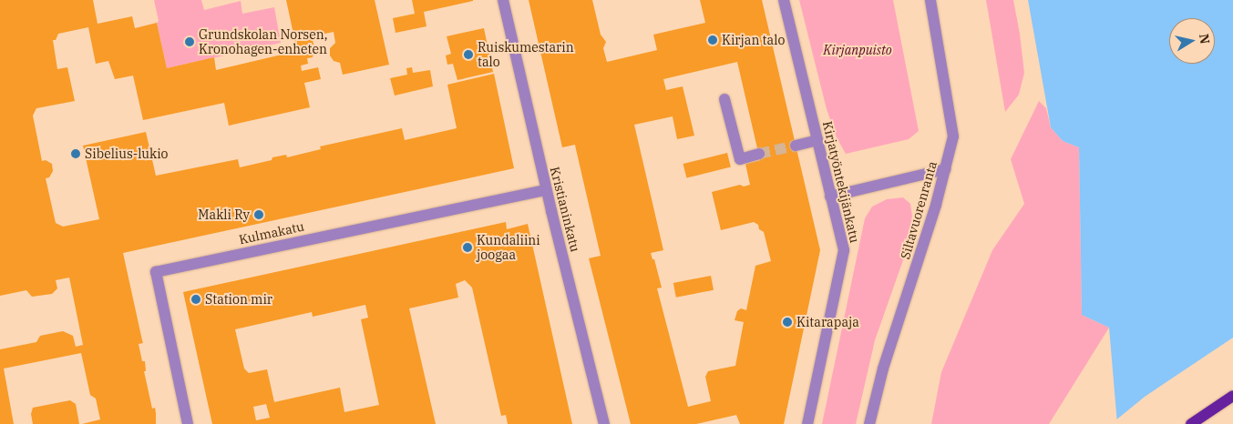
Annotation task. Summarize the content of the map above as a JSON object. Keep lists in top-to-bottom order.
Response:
{
  "streets": {
    "street": [
      "Kirjatyöntekijänkatu",
      "Kristianinkatu",
      "Siltavuorenranta",
      "Kulmakatu"
    ]
  },
  "crossings": [
    ["Kristianinkatu", "Kulmakatu"]
  ],
  "parks": ["Kirjanpuisto"],
  "places": [
    "Kirjan talo",
    "Grundskolan Norsen, Kronohagen-enheten",
    "Ruiskumestarin talo",
    "Sibelius-lukio",
    "Makli Ry",
    "Kundaliini joogaa",
    "Station mir",
    "Kitarapaja"
  ],
  "north": "right"
}
